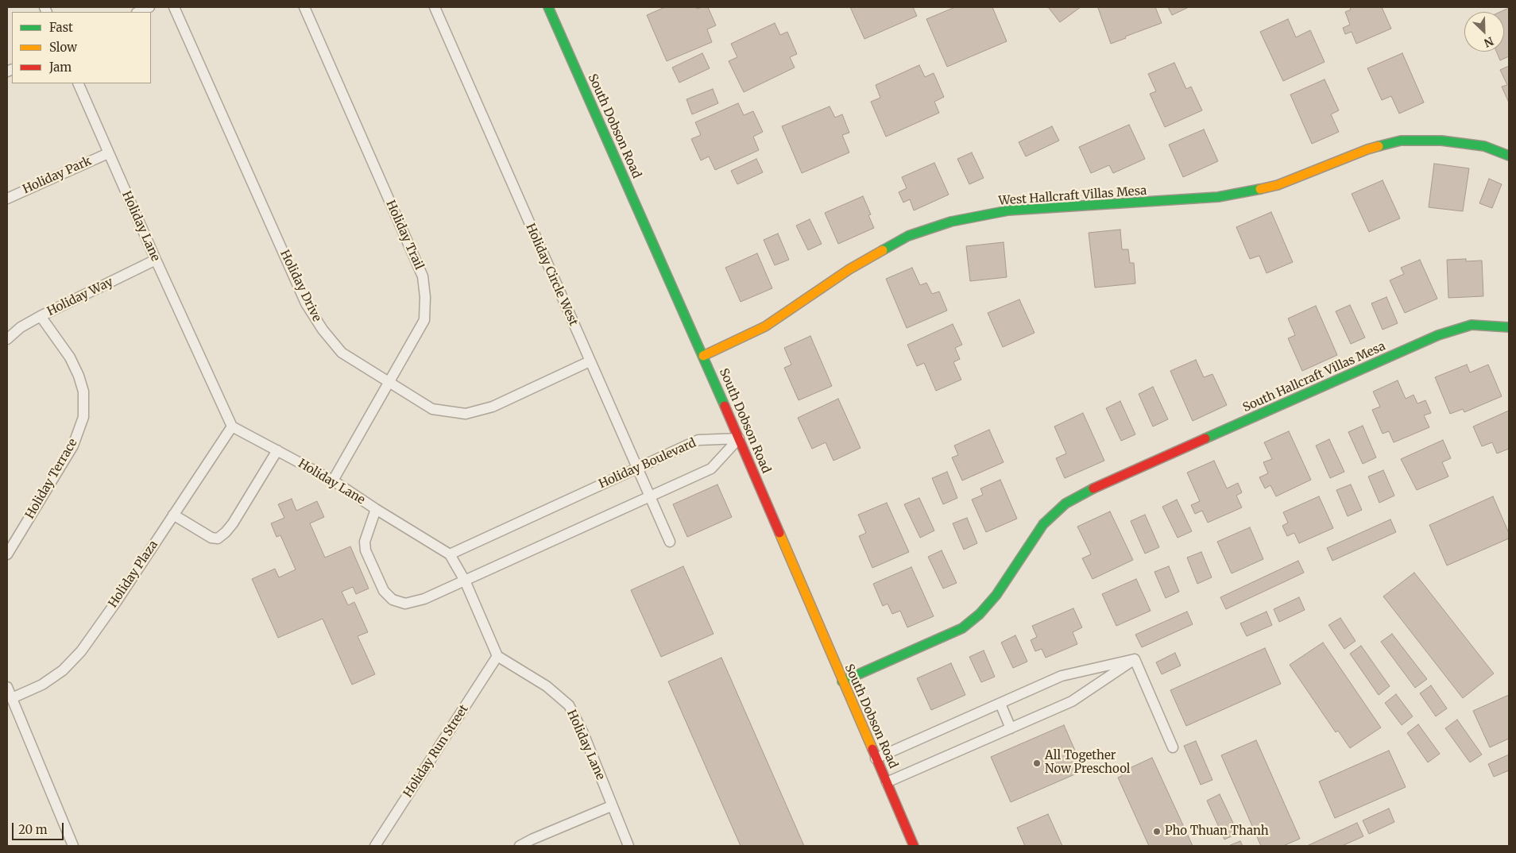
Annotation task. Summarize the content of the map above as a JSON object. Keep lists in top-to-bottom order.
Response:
{
  "streets": {
    "street": ["South Dobson Road", "West Hallcraft Villas Mesa", "South Hallcraft Villas Mesa"],
    "lane": [
      "Holiday Park",
      "Holiday Lane",
      "Holiday Trail",
      "Holiday Circle West",
      "Holiday Drive",
      "Holiday Way",
      "Holiday Boulevard",
      "Holiday Terrace",
      "Holiday Plaza",
      "Holiday Run Street"
    ]
  },
  "crossings": [
    ["South Dobson Road", "West Hallcraft Villas Mesa"],
    ["South Dobson Road", "South Hallcraft Villas Mesa"],
    ["South Dobson Road", "Holiday Boulevard"],
    ["Holiday Park", "Holiday Lane"],
    ["Holiday Lane", "Holiday Trail"],
    ["Holiday Lane", "Holiday Way"],
    ["Holiday Lane", "Holiday Boulevard"],
    ["Holiday Lane", "Holiday Plaza"],
    ["Holiday Lane", "Holiday Run Street"],
    ["Holiday Trail", "Holiday Drive"],
    ["Holiday Circle West", "Holiday Drive"],
    ["Holiday Circle West", "Holiday Boulevard"],
    ["Holiday Way", "Holiday Terrace"]
  ],
  "places": ["All Together Now Preschool", "Pho Thuan Thanh"],
  "legend": ["Fast", "Slow", "Jam"],
  "scale_bar": "20 m",
  "north": "bottom right"
}
